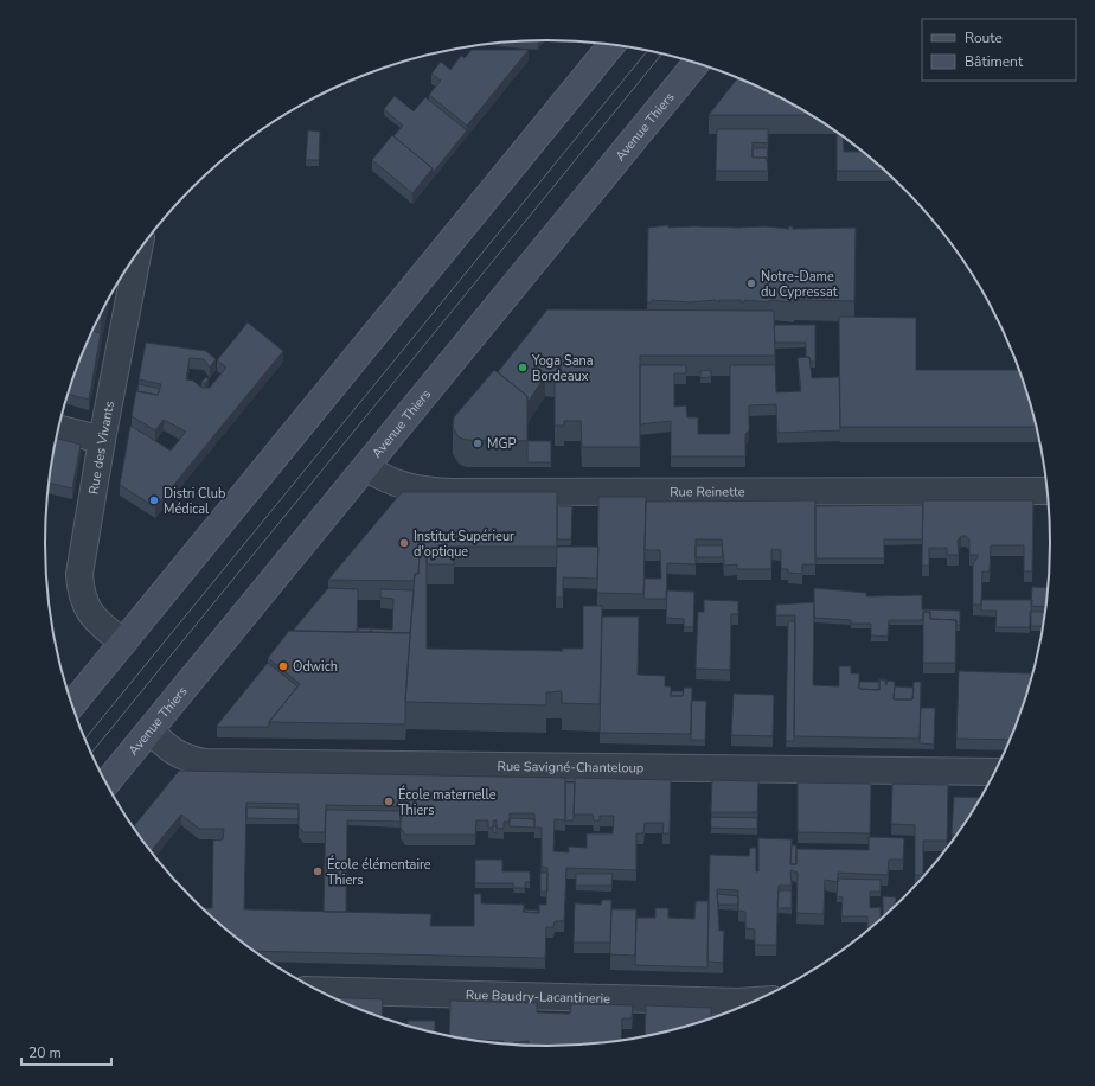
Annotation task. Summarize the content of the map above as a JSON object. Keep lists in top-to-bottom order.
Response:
{
  "streets": {
    "main road": ["Avenue Thiers"],
    "street": [
      "Rue des Vivants",
      "Rue Reinette",
      "Rue Savigné-Chanteloup",
      "Rue Baudry-Lacantinerie"
    ]
  },
  "crossings": [
    ["Avenue Thiers", "Rue Reinette"],
    ["Avenue Thiers", "Rue Savigné-Chanteloup"]
  ],
  "places": [
    "Notre-Dame du Cypressat",
    "Yoga Sana Bordeaux",
    "MGP",
    "Distri Club Médical",
    "Institut Supérieur d'optique",
    "Odwich",
    "École maternelle Thiers",
    "École élémentaire Thiers"
  ],
  "legend": ["Route", "Bâtiment"],
  "scale_bar": "20 m"
}
